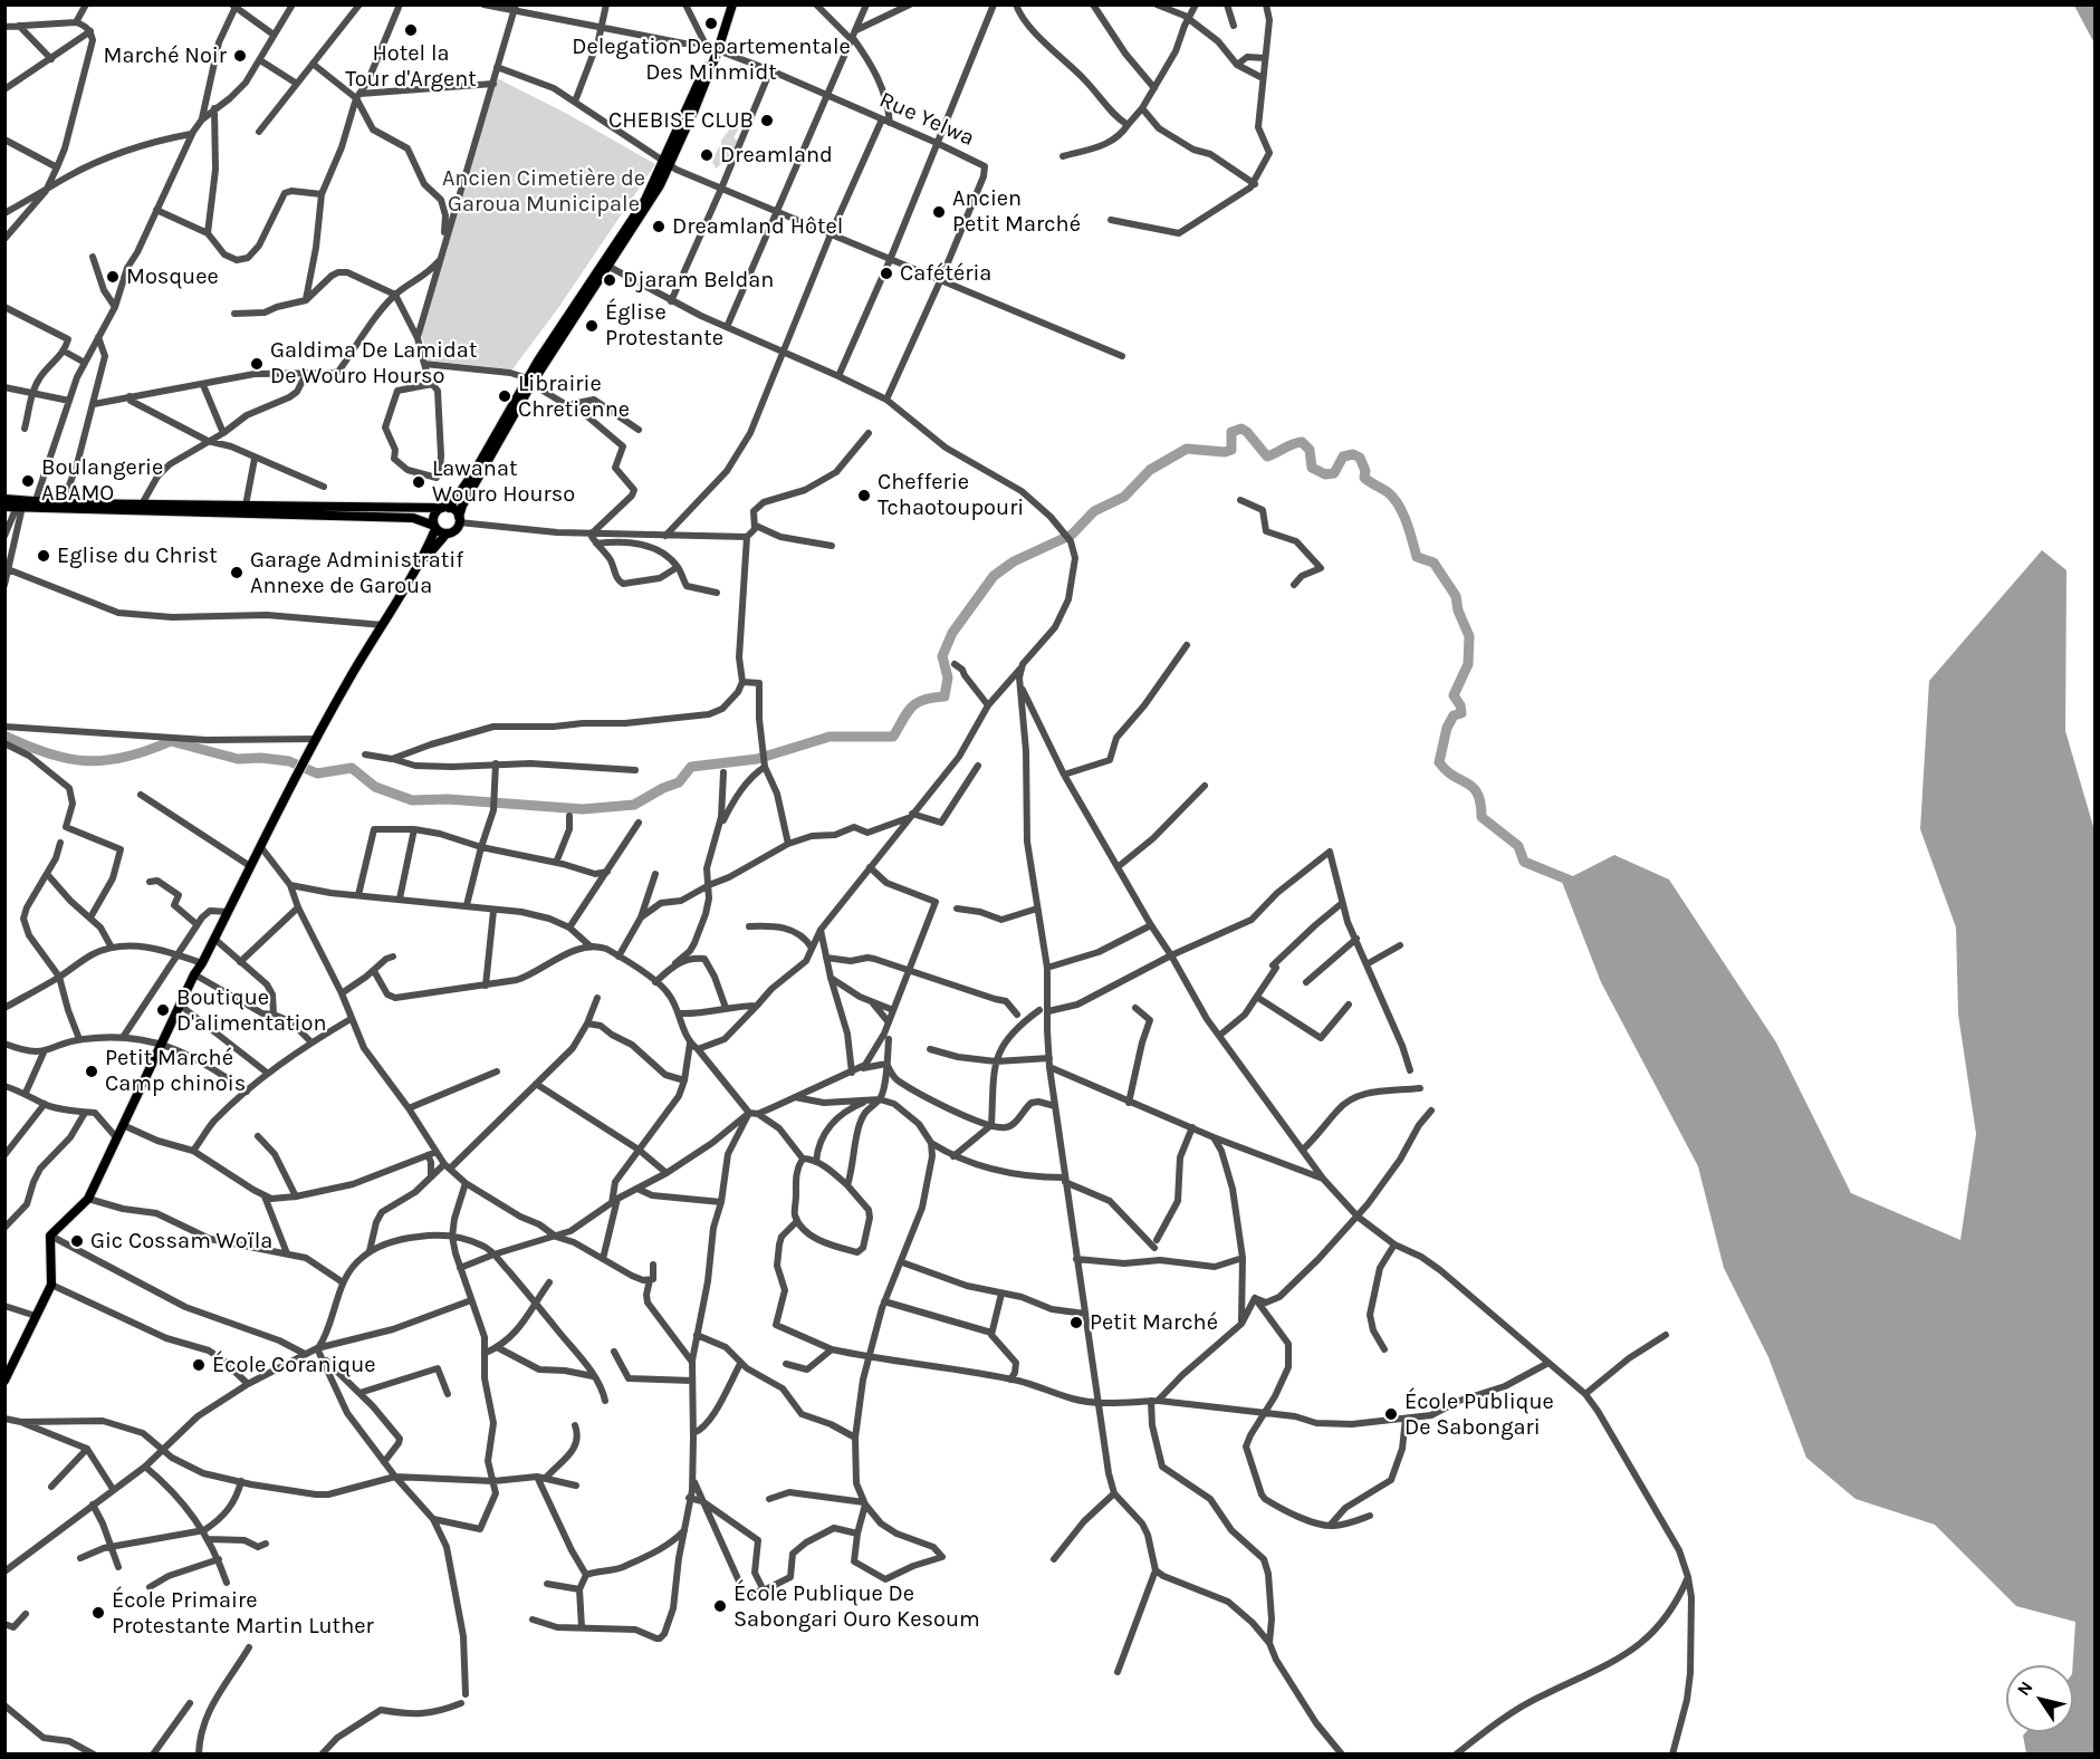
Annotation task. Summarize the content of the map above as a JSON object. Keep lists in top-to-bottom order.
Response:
{
  "streets": {
    "street": ["Rue Yelwa"]
  },
  "parks": ["Ancien Cimetière de Garoua Municipale"],
  "places": [
    "Delegation Departementale Des Minmidt",
    "Hotel la Tour d'Argent",
    "Marché Noir",
    "CHEBISE CLUB",
    "Dreamland",
    "Ancien Petit Marché",
    "Dreamland Hôtel",
    "Cafétéria",
    "Mosquee",
    "Djaram Beldan",
    "Église Protestante",
    "Galdima De Lamidat De Wouro Hourso",
    "Librairie Chretienne",
    "Boulangerie ABAMO",
    "Lawanat Wouro Hourso",
    "Chefferie Tchaotoupouri",
    "Eglise du Christ",
    "Garage Administratif Annexe de Garoua",
    "Boutique D'alimentation",
    "Petit Marché Camp chinois",
    "Gic Cossam Woïla",
    "Petit Marché",
    "École Coranique",
    "École Publique De Sabongari",
    "École Publique De Sabongari Ouro Kesoum",
    "École Primaire Protestante Martin Luther"
  ],
  "north": "top left"
}
